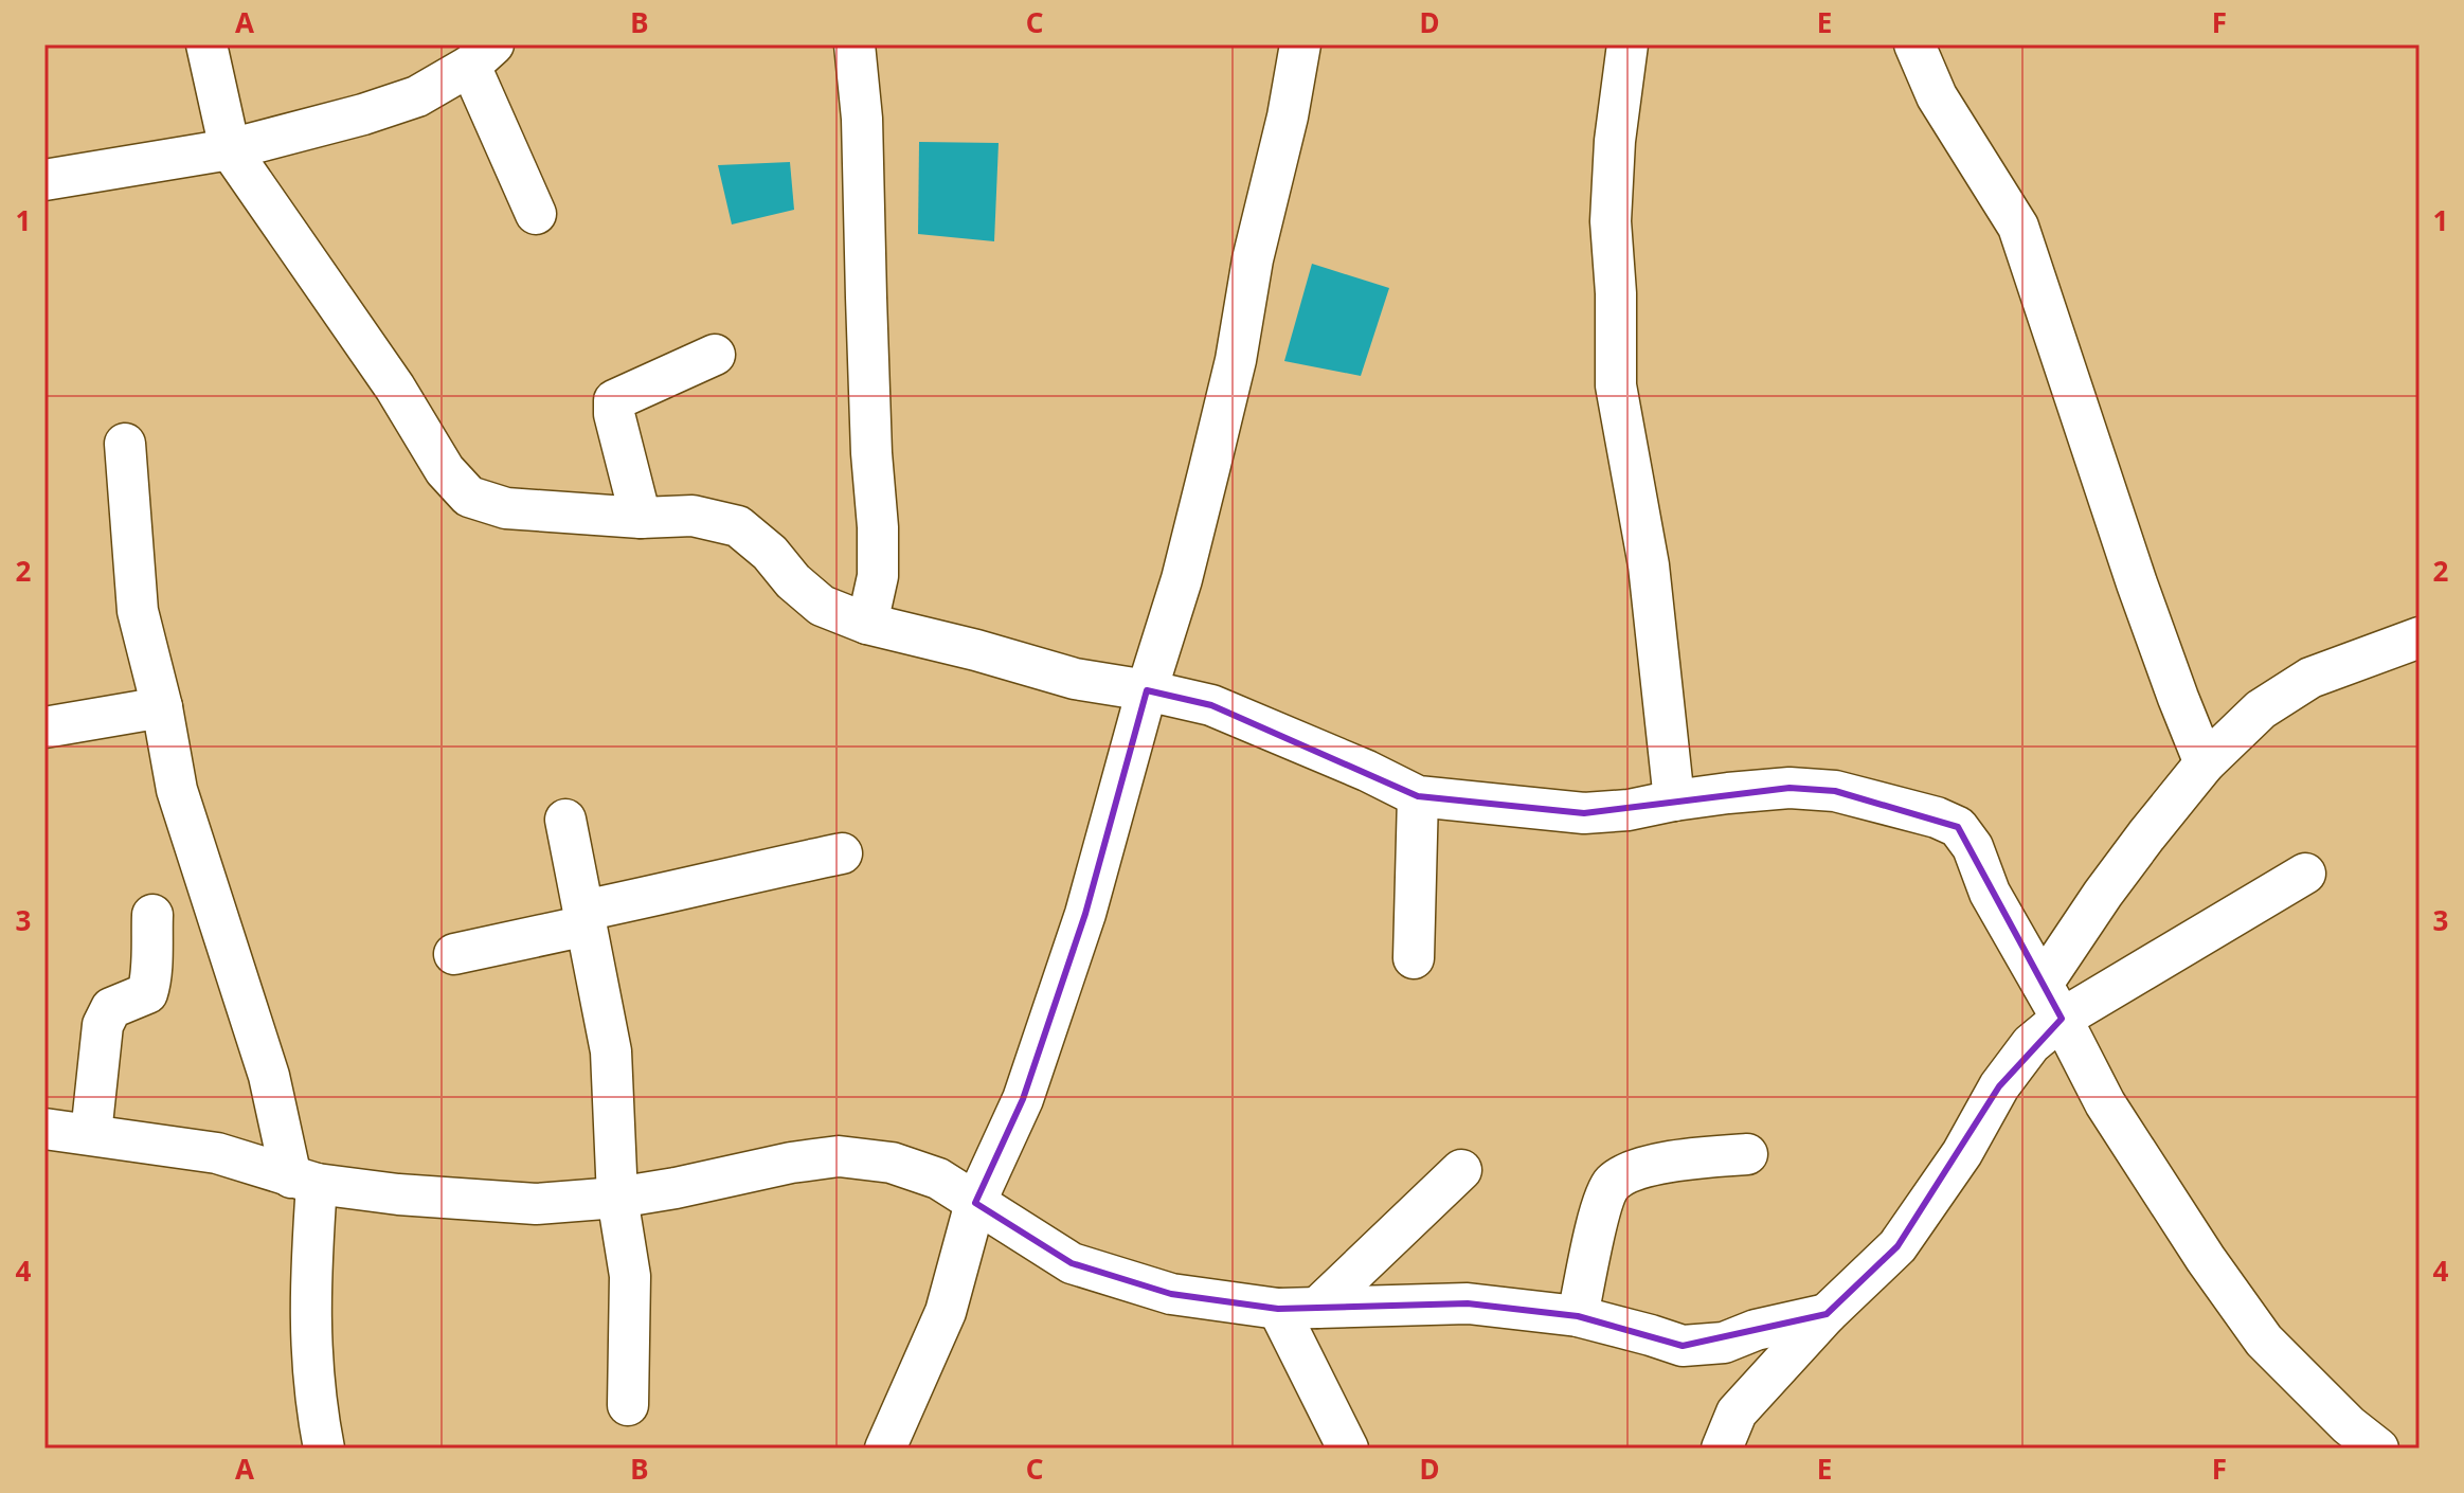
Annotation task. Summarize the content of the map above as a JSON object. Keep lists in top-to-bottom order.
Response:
{
  "grid": {
    "columns": [
      "A",
      "B",
      "C",
      "D",
      "E",
      "F"
    ],
    "rows": [
      "1",
      "2",
      "3",
      "4"
    ]
  }
}
